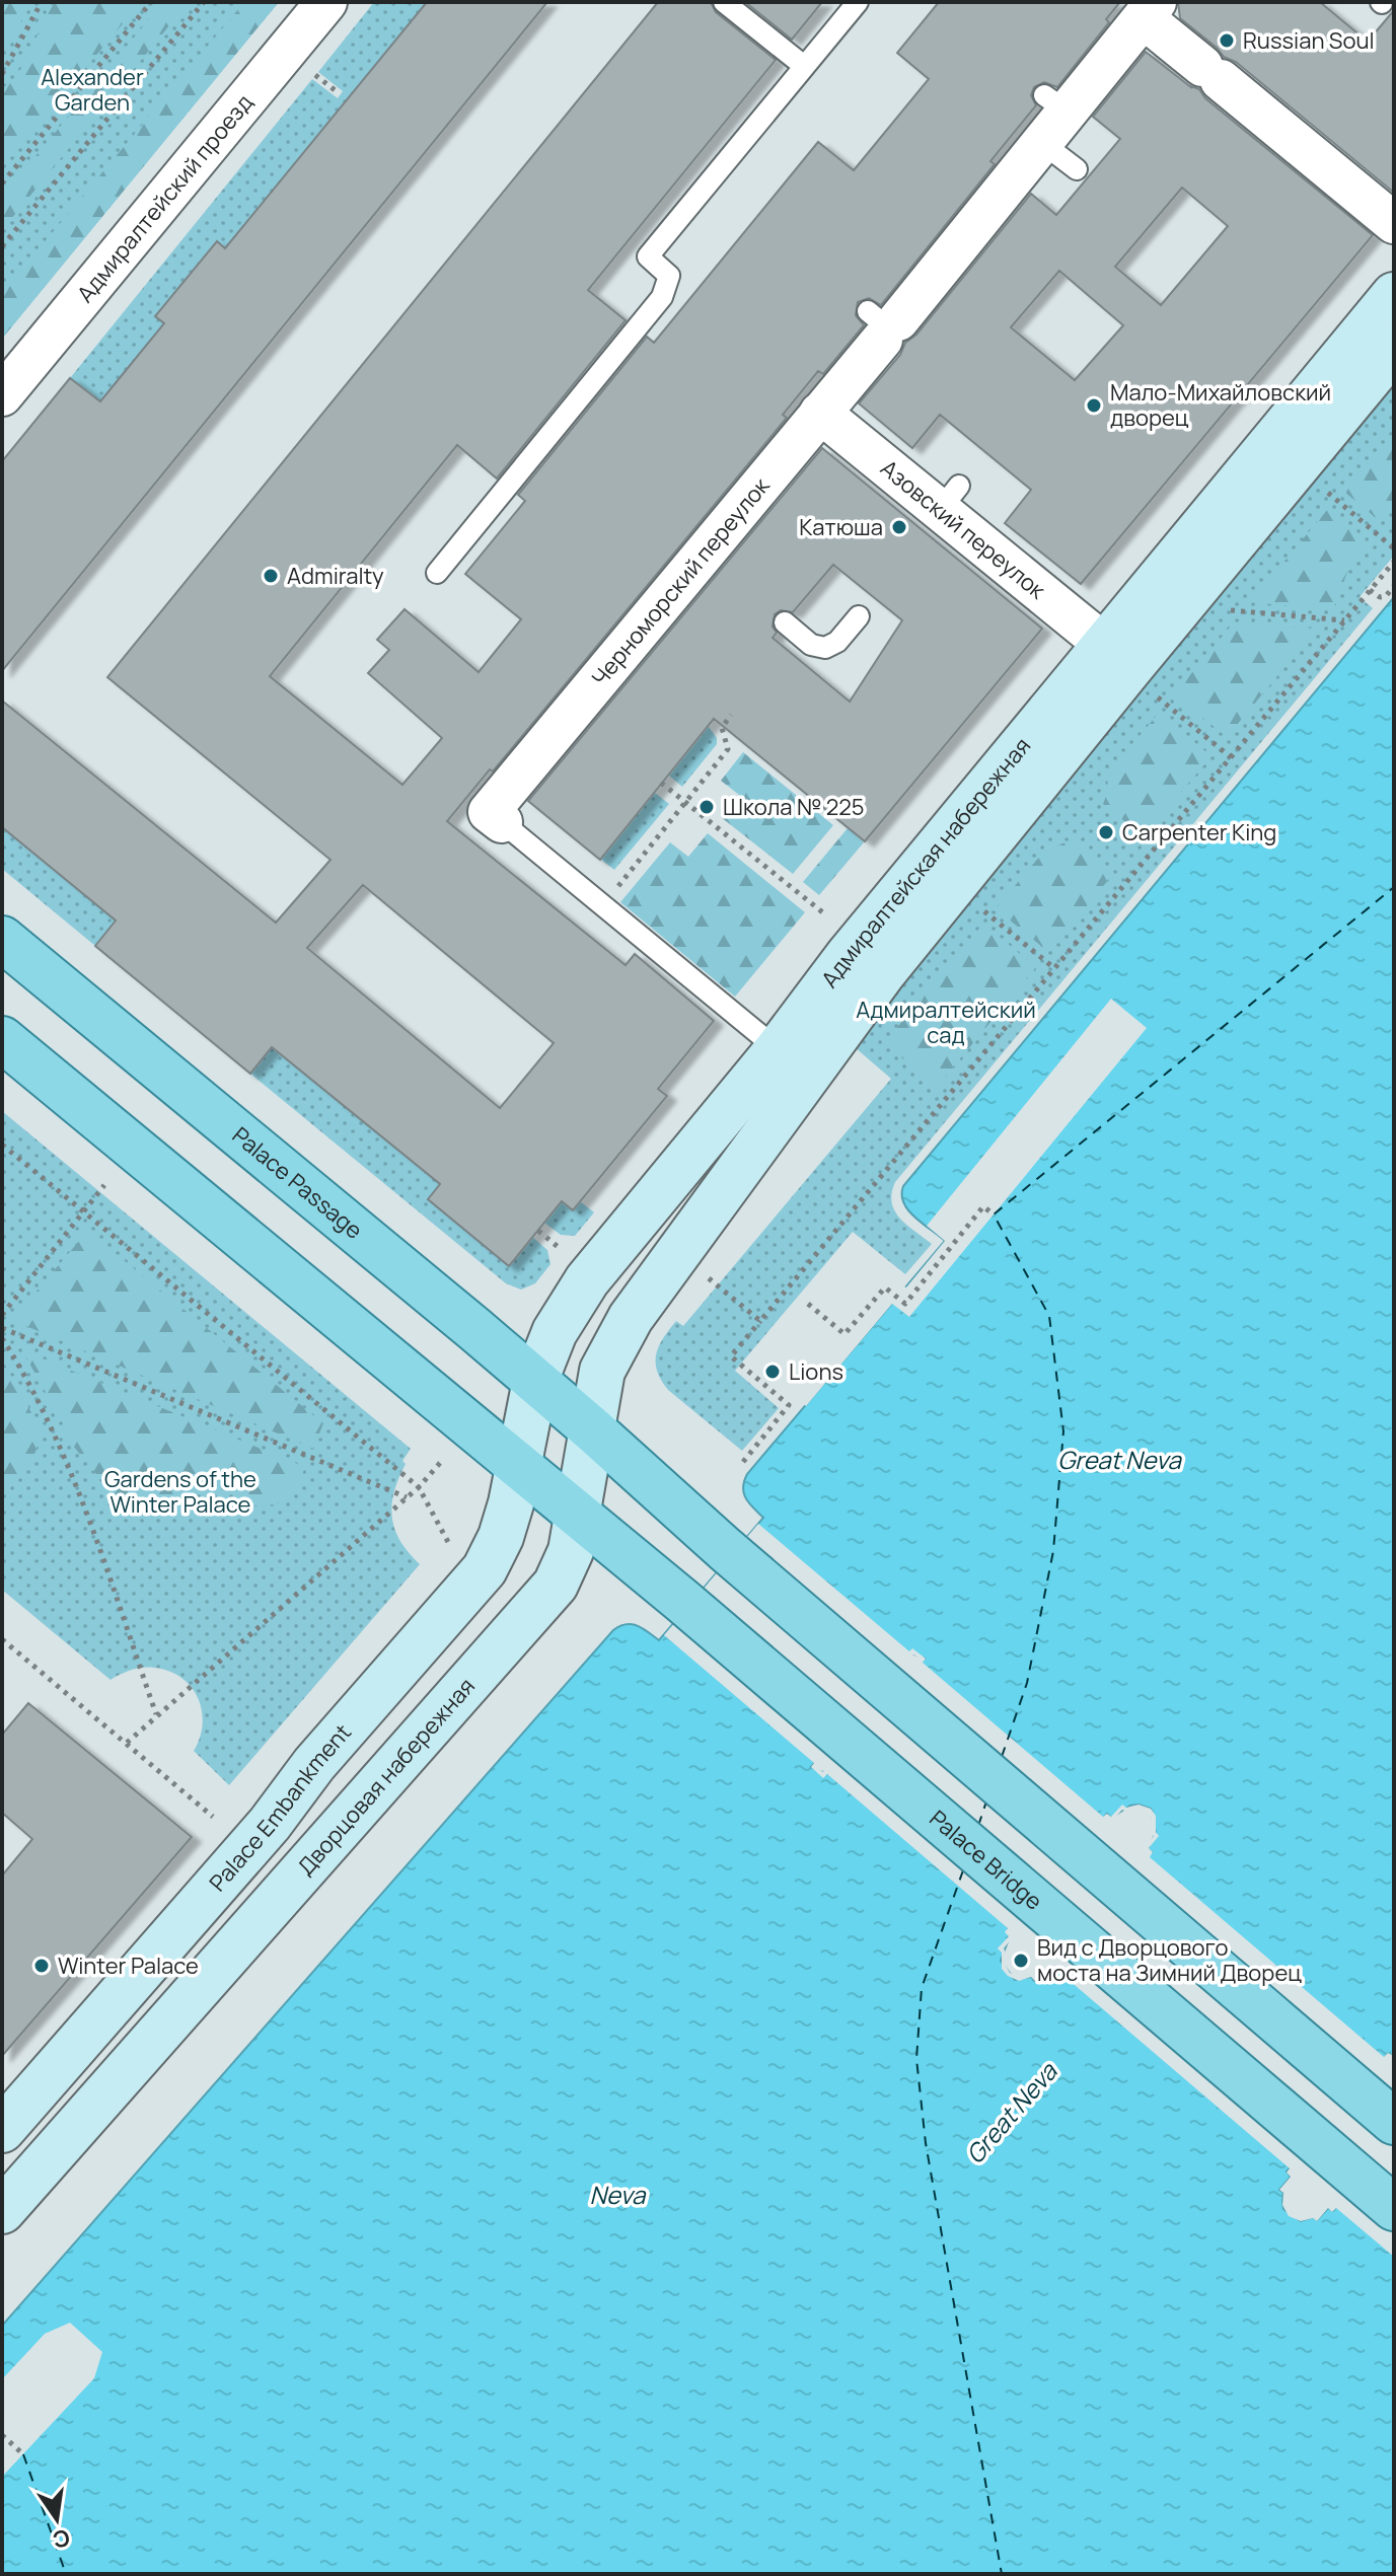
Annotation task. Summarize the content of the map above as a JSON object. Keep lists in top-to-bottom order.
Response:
{
  "streets": {
    "main road": [
      "Адмиралтейская набережная",
      "Palace Passage",
      "Дворцовая набережная",
      "Palace Embankment",
      "Palace Bridge"
    ],
    "street": ["Адмиралтейский проезд", "Азовский переулок", "Черноморский переулок"]
  },
  "crossings": [
    ["Азовский переулок", "Черноморский переулок"],
    ["Азовский переулок", "Адмиралтейская набережная"],
    ["Адмиралтейская набережная", "Palace Passage"],
    ["Адмиралтейская набережная", "Дворцовая набережная"],
    ["Адмиралтейская набережная", "Palace Embankment"],
    ["Адмиралтейская набережная", "Palace Bridge"],
    ["Дворцовая набережная", "Palace Bridge"]
  ],
  "water": ["Great Neva", "Neva"],
  "parks": ["Alexander Garden", "Адмиралтейский сад", "Gardens of the Winter Palace"],
  "places": [
    "Russian Soul",
    "Мало-Михайловский дворец",
    "Катюша",
    "Admiralty",
    "Школа № 225",
    "Carpenter King",
    "Lions",
    "Вид с Дворцового моста на Зимний Дворец",
    "Winter Palace"
  ],
  "north": "bottom"
}
